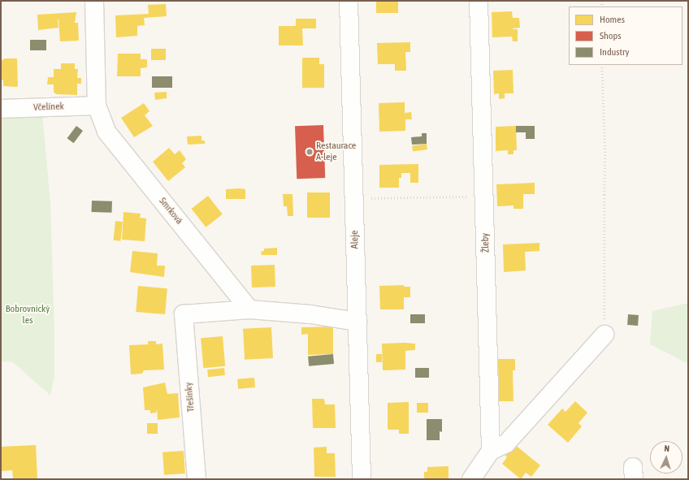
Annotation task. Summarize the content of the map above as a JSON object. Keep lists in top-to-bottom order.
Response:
{
  "streets": {
    "street": [
      "Včelínek",
      "Smrková",
      "Aleje",
      "Žleby",
      "Třešínky"
    ]
  },
  "crossings": [
    ["Včelínek", "Smrková"],
    ["Smrková", "Třešínky"]
  ],
  "parks": ["Bobrovnický les"],
  "places": ["Restaurace A-leje"],
  "legend": ["Homes", "Shops", "Industry"],
  "north": "top"
}
